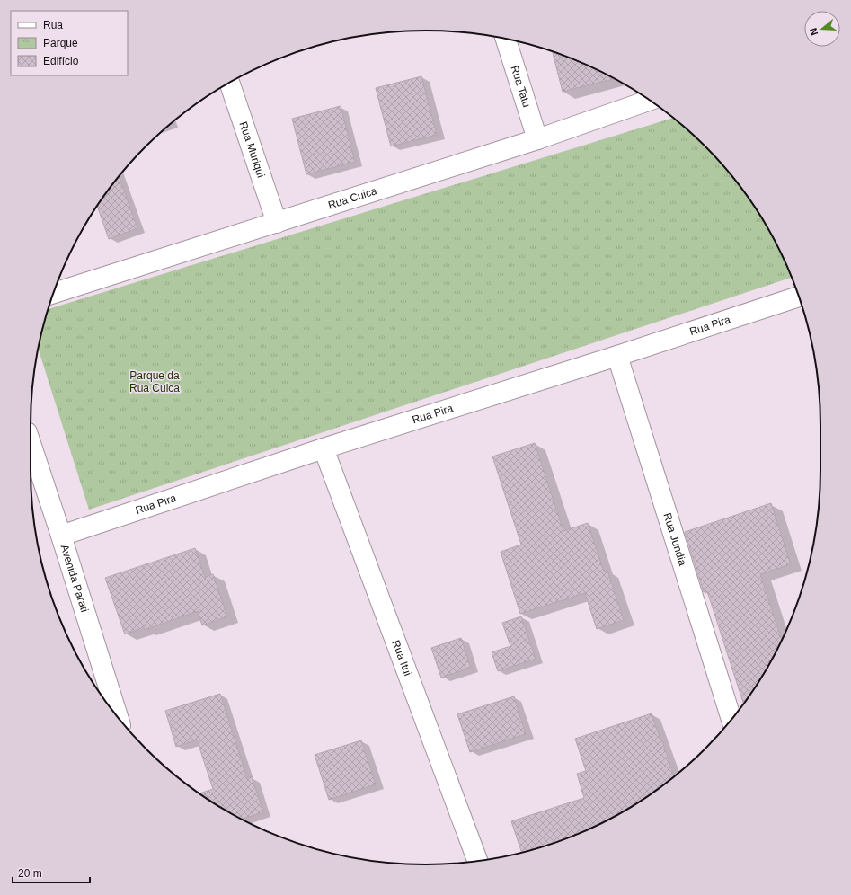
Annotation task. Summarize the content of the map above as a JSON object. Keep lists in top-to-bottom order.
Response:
{
  "streets": {
    "street": [
      "Rua Tatu",
      "Rua Muriqui",
      "Rua Cuica",
      "Rua Pira",
      "Rua Jundia",
      "Avenida Parati",
      "Rua Itui"
    ]
  },
  "crossings": [
    ["Rua Tatu", "Rua Cuica"],
    ["Rua Muriqui", "Rua Cuica"],
    ["Rua Pira", "Rua Jundia"],
    ["Rua Pira", "Avenida Parati"],
    ["Rua Pira", "Rua Itui"]
  ],
  "parks": ["Parque da Rua Cuica"],
  "legend": ["Rua", "Parque", "Edifício"],
  "scale_bar": "20 m",
  "north": "left"
}
